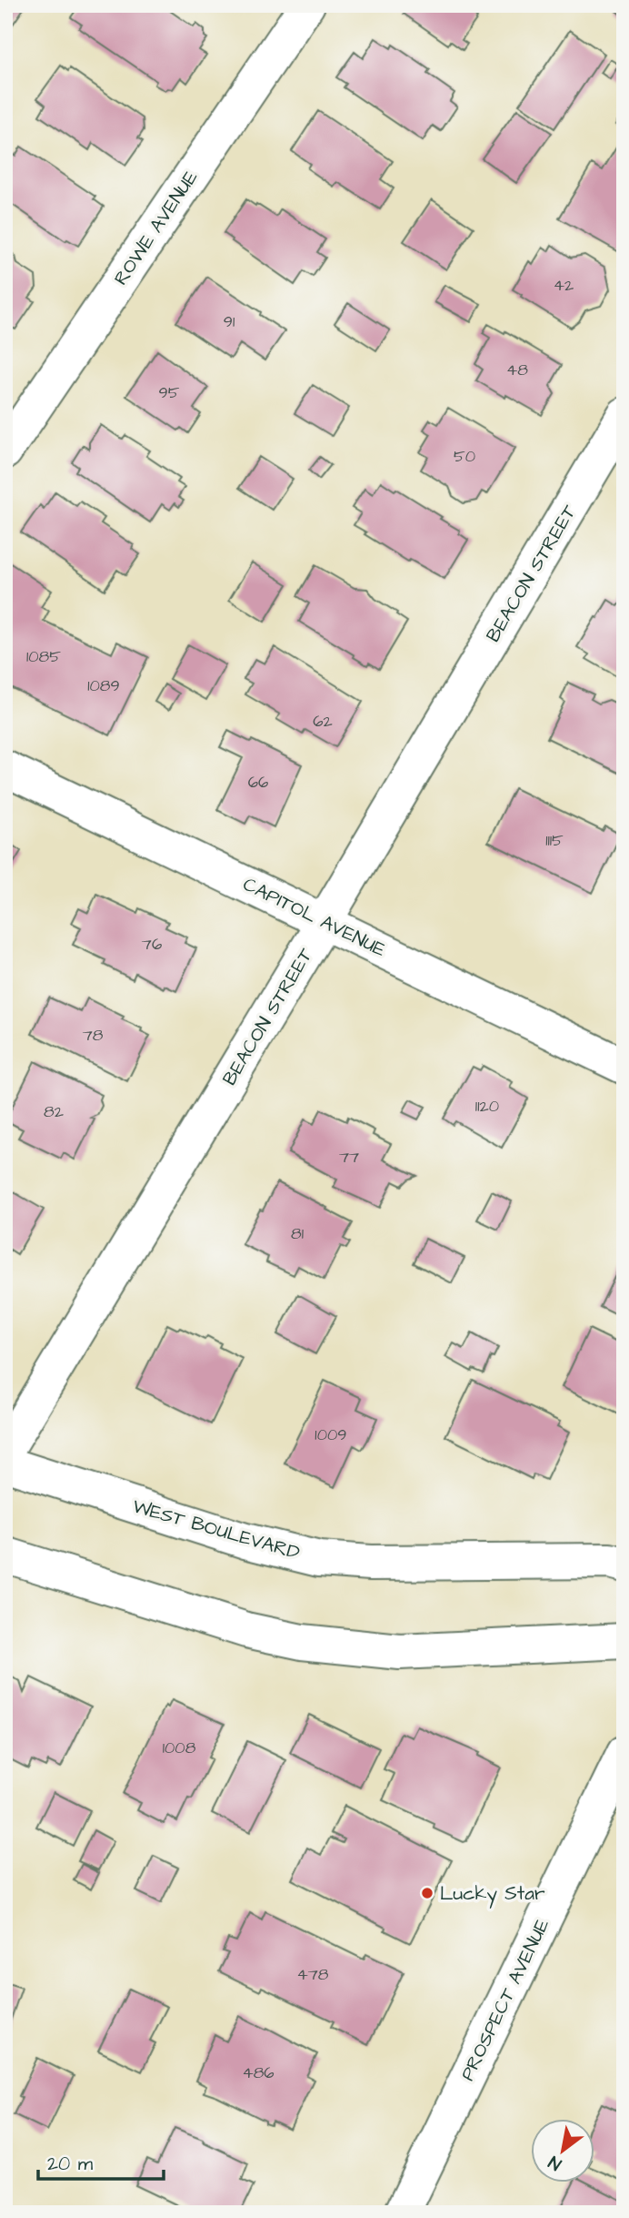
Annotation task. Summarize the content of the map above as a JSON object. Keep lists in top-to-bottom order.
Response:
{
  "streets": {
    "main road": [
      "ROWE AVENUE",
      "BEACON STREET",
      "CAPITOL AVENUE",
      "WEST BOULEVARD",
      "PROSPECT AVENUE"
    ]
  },
  "crossings": [
    ["BEACON STREET", "CAPITOL AVENUE"]
  ],
  "places": ["Lucky Star"],
  "house_numbers": [
    "42",
    "91",
    "48",
    "95",
    "50",
    "1085",
    "1089",
    "62",
    "66",
    "1115",
    "76",
    "78",
    "1120",
    "82",
    "77",
    "81",
    "1009",
    "1008",
    "478",
    "486"
  ],
  "scale_bar": "20 m",
  "north": "bottom left"
}
